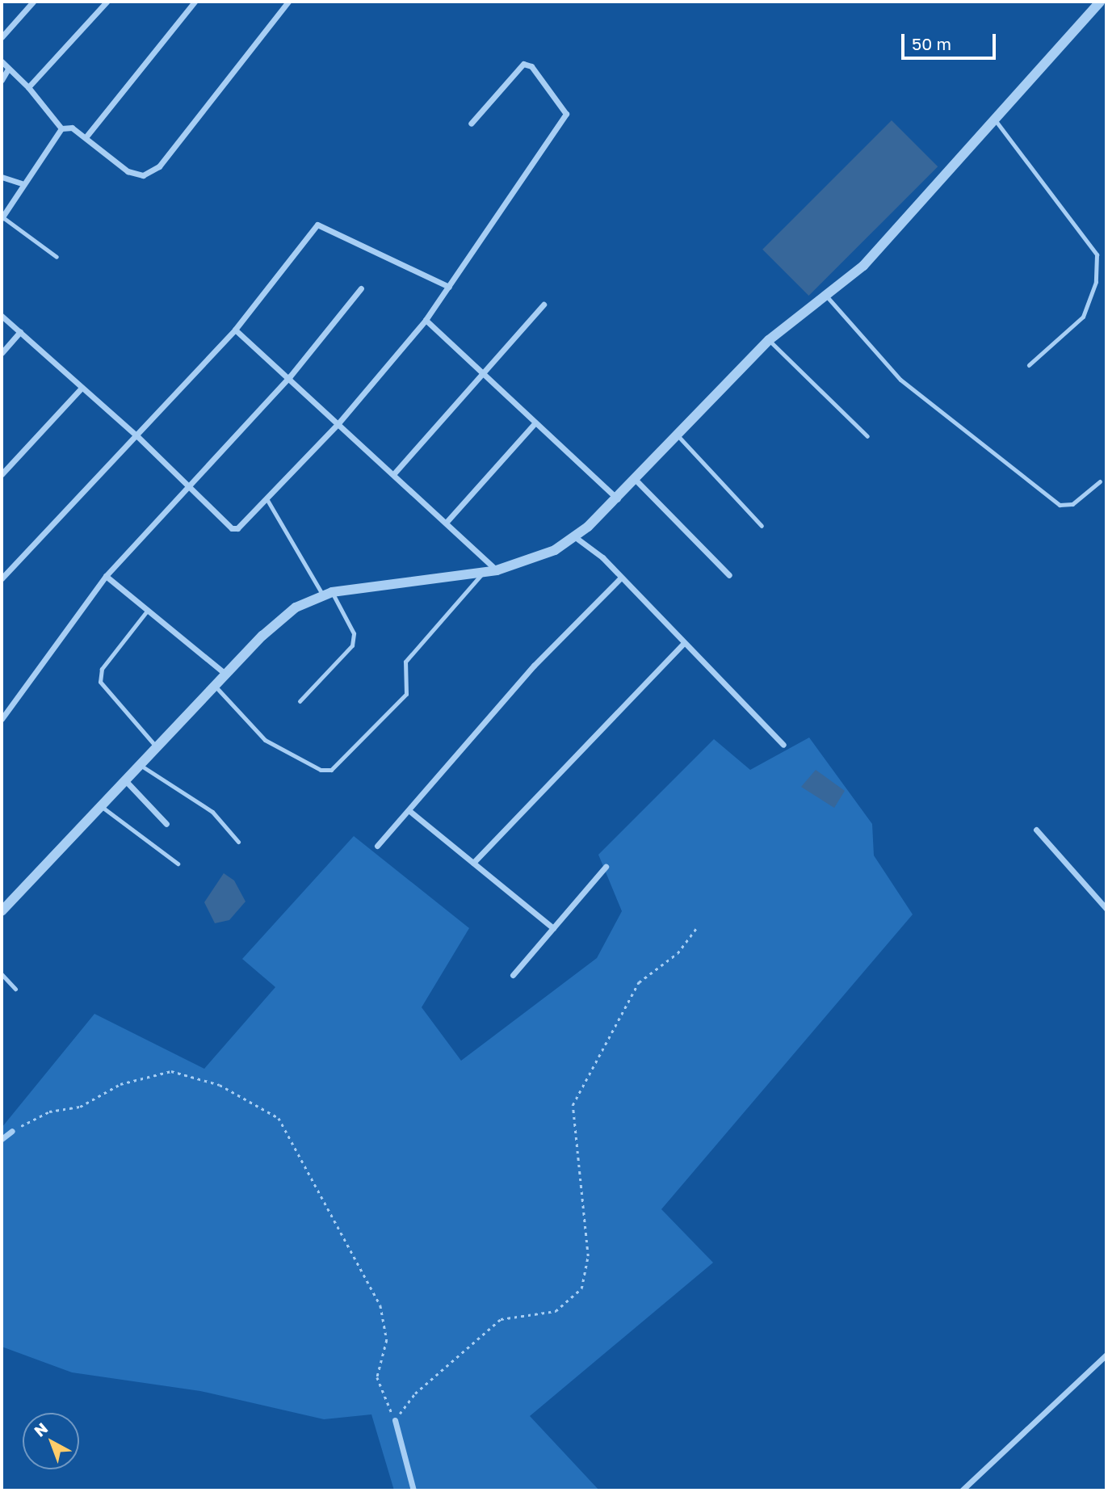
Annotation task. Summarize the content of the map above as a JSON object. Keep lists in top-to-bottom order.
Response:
{
  "scale_bar": "50 m",
  "north": "top left"
}
